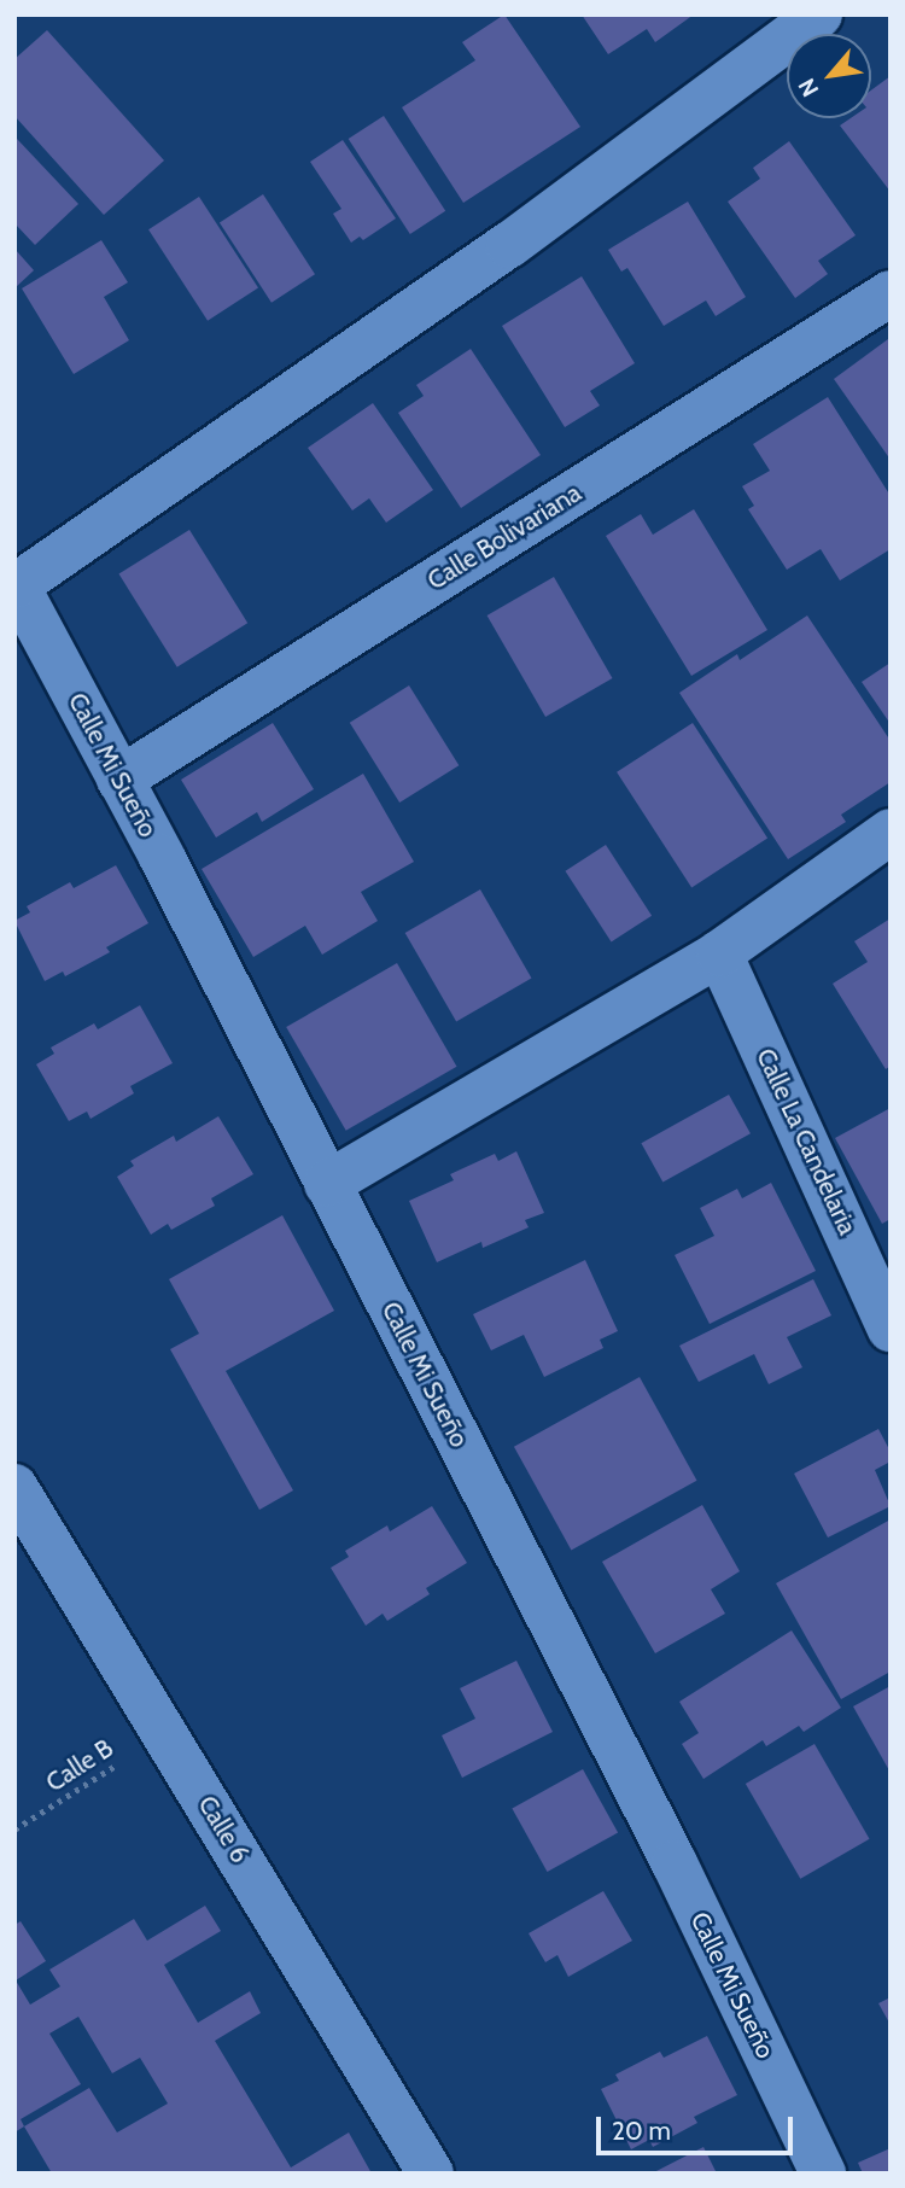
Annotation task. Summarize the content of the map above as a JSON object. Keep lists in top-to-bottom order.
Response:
{
  "streets": {
    "street": [
      "Calle Bolivariana",
      "Calle Mi Sueño",
      "Calle La Candelaria",
      "Calle 6"
    ],
    "path": ["Calle B"]
  },
  "crossings": [
    ["Calle Bolivariana", "Calle Mi Sueño"],
    ["Calle B", "Calle 6"]
  ],
  "scale_bar": "20 m",
  "north": "bottom left"
}
